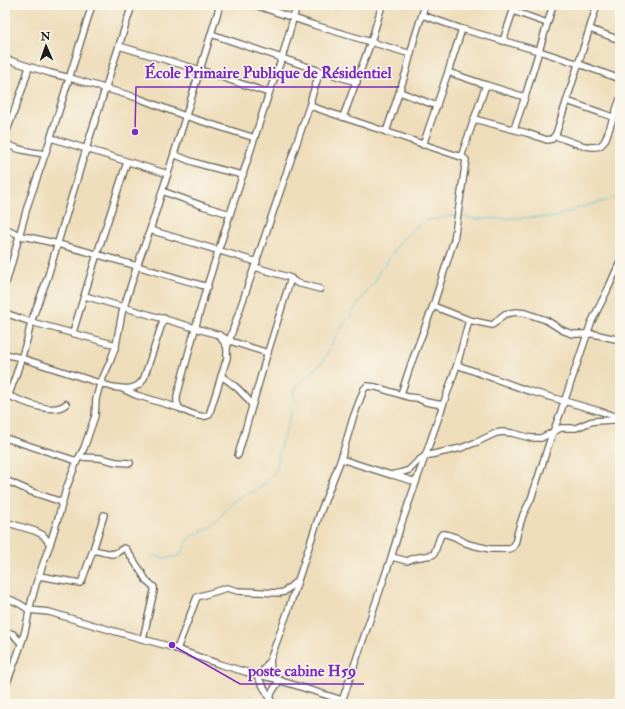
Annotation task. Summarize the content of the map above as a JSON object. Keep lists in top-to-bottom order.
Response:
{
  "places": ["École Primaire Publique de Résidentiel", "poste cabine H59"],
  "north": "top"
}
